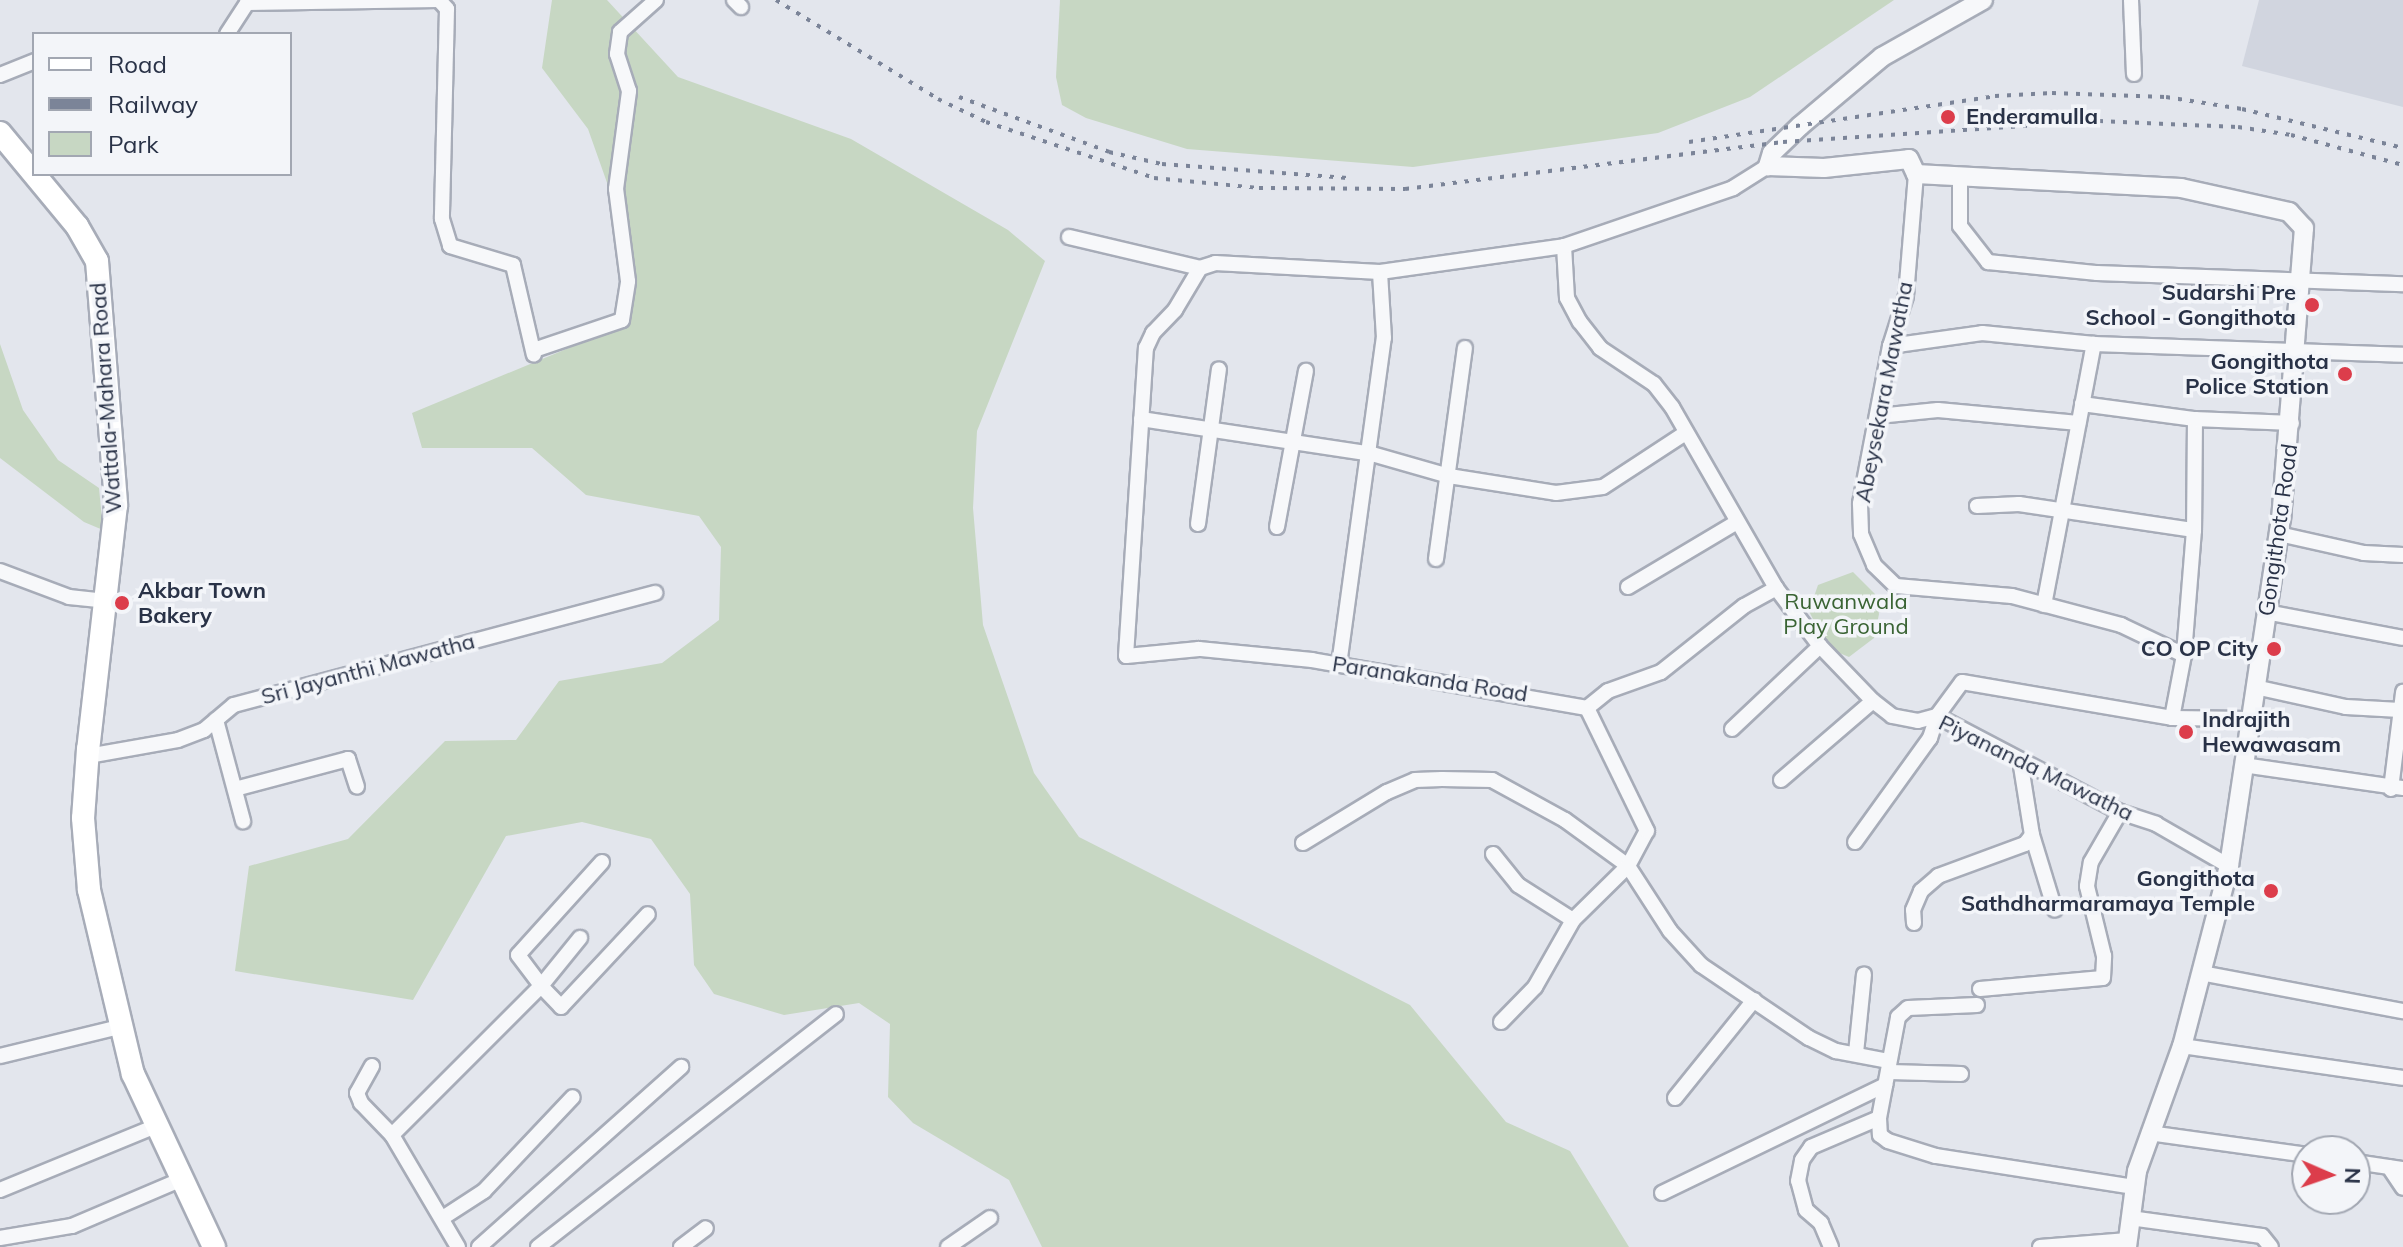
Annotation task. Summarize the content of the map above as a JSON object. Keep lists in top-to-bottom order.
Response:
{
  "streets": {
    "main road": ["Wattala-Mahara Road"],
    "street": [
      "Abeysekara Mawatha",
      "Gongithota Road",
      "Sri Jayanthi Mawatha",
      "Paranakanda Road",
      "Piyananda Mawatha"
    ]
  },
  "crossings": [
    ["Wattala-Mahara Road", "Sri Jayanthi Mawatha"],
    ["Gongithota Road", "Piyananda Mawatha"]
  ],
  "parks": ["Ruwanwala Play Ground"],
  "places": [
    "Enderamulla",
    "Sudarshi Pre School - Gongithota",
    "Gongithota Police Station",
    "Akbar Town Bakery",
    "CO OP City",
    "Indrajith Hewawasam",
    "Gongithota Sathdharmaramaya Temple"
  ],
  "legend": ["Road", "Railway", "Park"],
  "north": "right"
}
